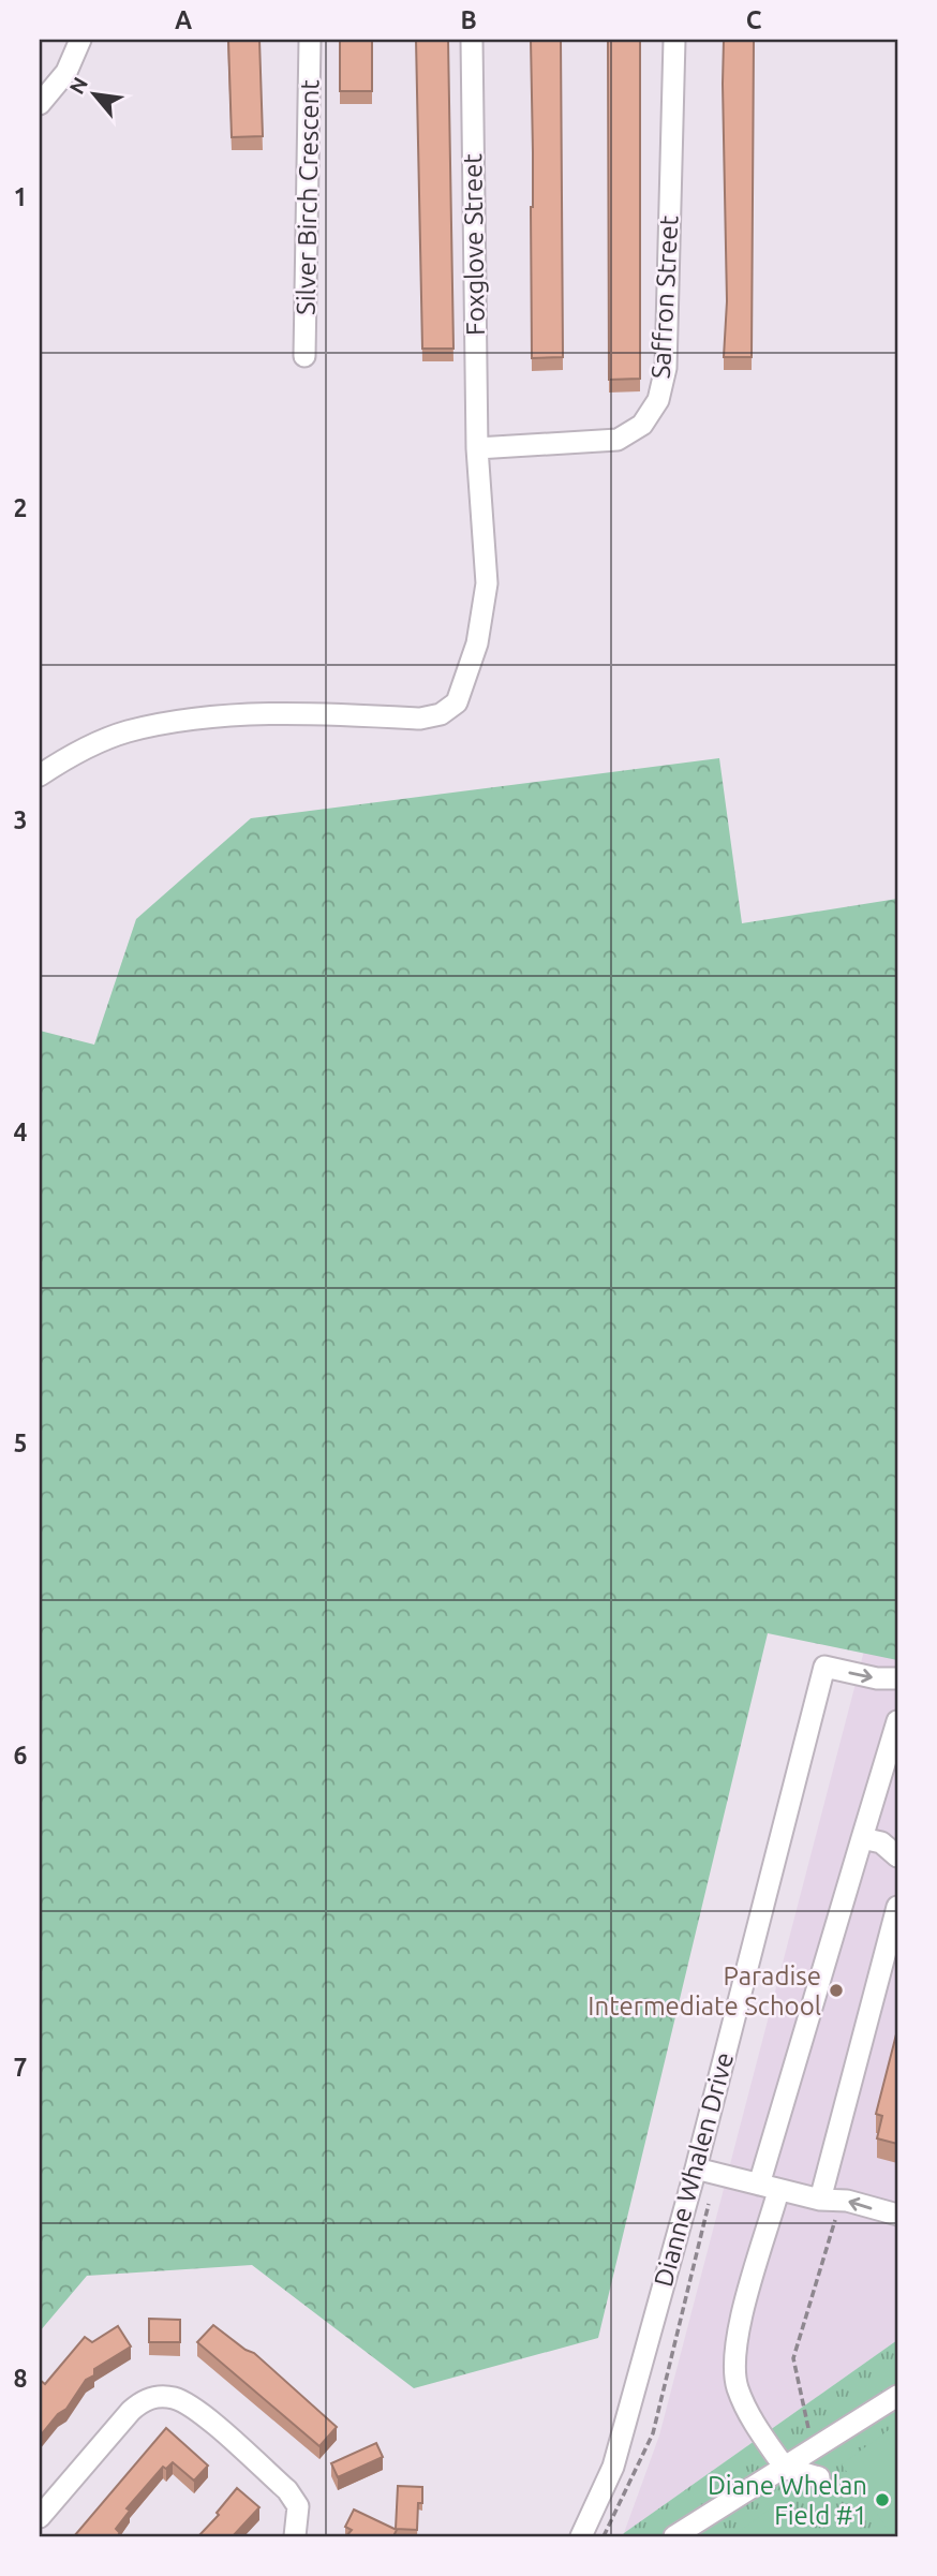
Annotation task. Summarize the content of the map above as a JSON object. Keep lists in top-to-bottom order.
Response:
{
  "streets": {
    "street": [
      "Silver Birch Crescent",
      "Foxglove Street",
      "Saffron Street",
      "Dianne Whalen Drive"
    ]
  },
  "crossings": [
    ["Foxglove Street", "Saffron Street"]
  ],
  "places": ["Paradise Intermediate School", "Diane Whelan Field #1"],
  "north": "top left",
  "grid": {
    "columns": ["A", "B", "C"],
    "rows": [
      "1",
      "2",
      "3",
      "4",
      "5",
      "6",
      "7",
      "8"
    ]
  }
}
